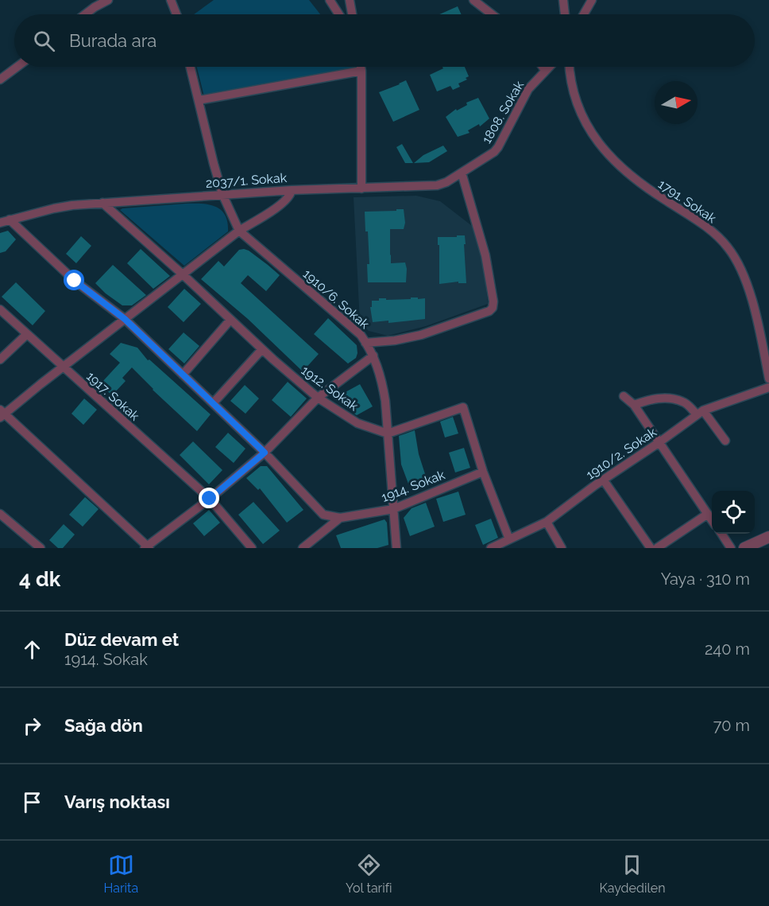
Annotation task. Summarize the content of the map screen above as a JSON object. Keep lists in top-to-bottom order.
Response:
{
  "streets": {
    "street": [
      "1808. Sokak",
      "2037/1. Sokak",
      "1791. Sokak",
      "1910/6. Sokak",
      "1912. Sokak",
      "1917. Sokak",
      "1910/2. Sokak",
      "1914. Sokak"
    ]
  },
  "crossings": [
    ["1808. Sokak", "2037/1. Sokak"],
    ["2037/1. Sokak", "1912. Sokak"],
    ["1910/6. Sokak", "1912. Sokak"],
    ["1910/6. Sokak", "1914. Sokak"]
  ],
  "north": "right",
  "page": {
    "search": "Burada ara",
    "heading": ["4 dk", "Yaya · 310 m"],
    "list": [
      ["Düz devam et", "1914. Sokak", "240 m"],
      ["Sağa dön", "70 m"],
      "Varış noktası"
    ],
    "nav": ["Harita", "Yol tarifi", "Kaydedilen"]
  }
}
